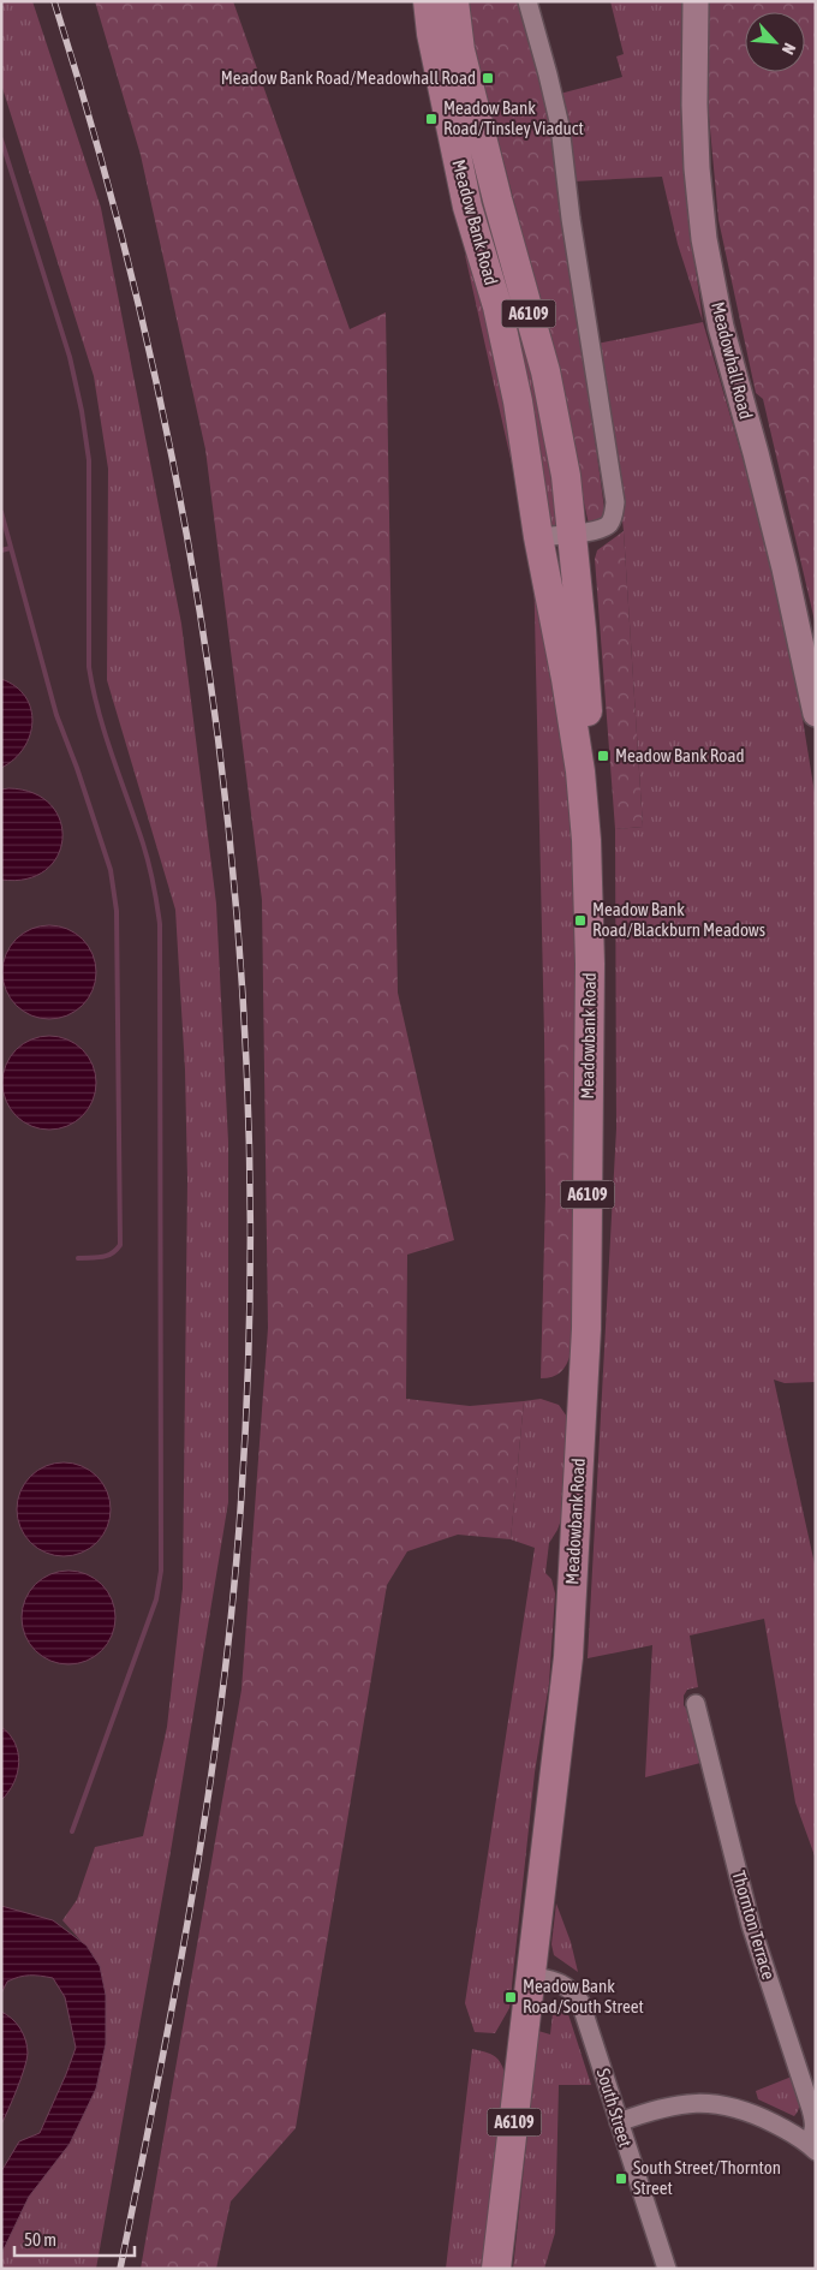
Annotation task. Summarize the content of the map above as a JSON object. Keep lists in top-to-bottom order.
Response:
{
  "streets": {
    "main road": ["Meadow Bank Road", "A6109", "Meadowbank Road"],
    "street": ["Meadowhall Road", "Thornton Terrace", "South Street"]
  },
  "crossings": [
    ["Meadow Bank Road", "Meadowbank Road"],
    ["Meadowbank Road", "South Street"]
  ],
  "places": {
    "transit": [
      "Meadow Bank Road/Meadowhall Road",
      "Meadow Bank Road/Tinsley Viaduct",
      "Meadow Bank Road",
      "Meadow Bank Road/Blackburn Meadows",
      "Meadow Bank Road/South Street",
      "South Street/Thornton Street"
    ]
  },
  "scale_bar": "50 m",
  "north": "bottom right"
}
